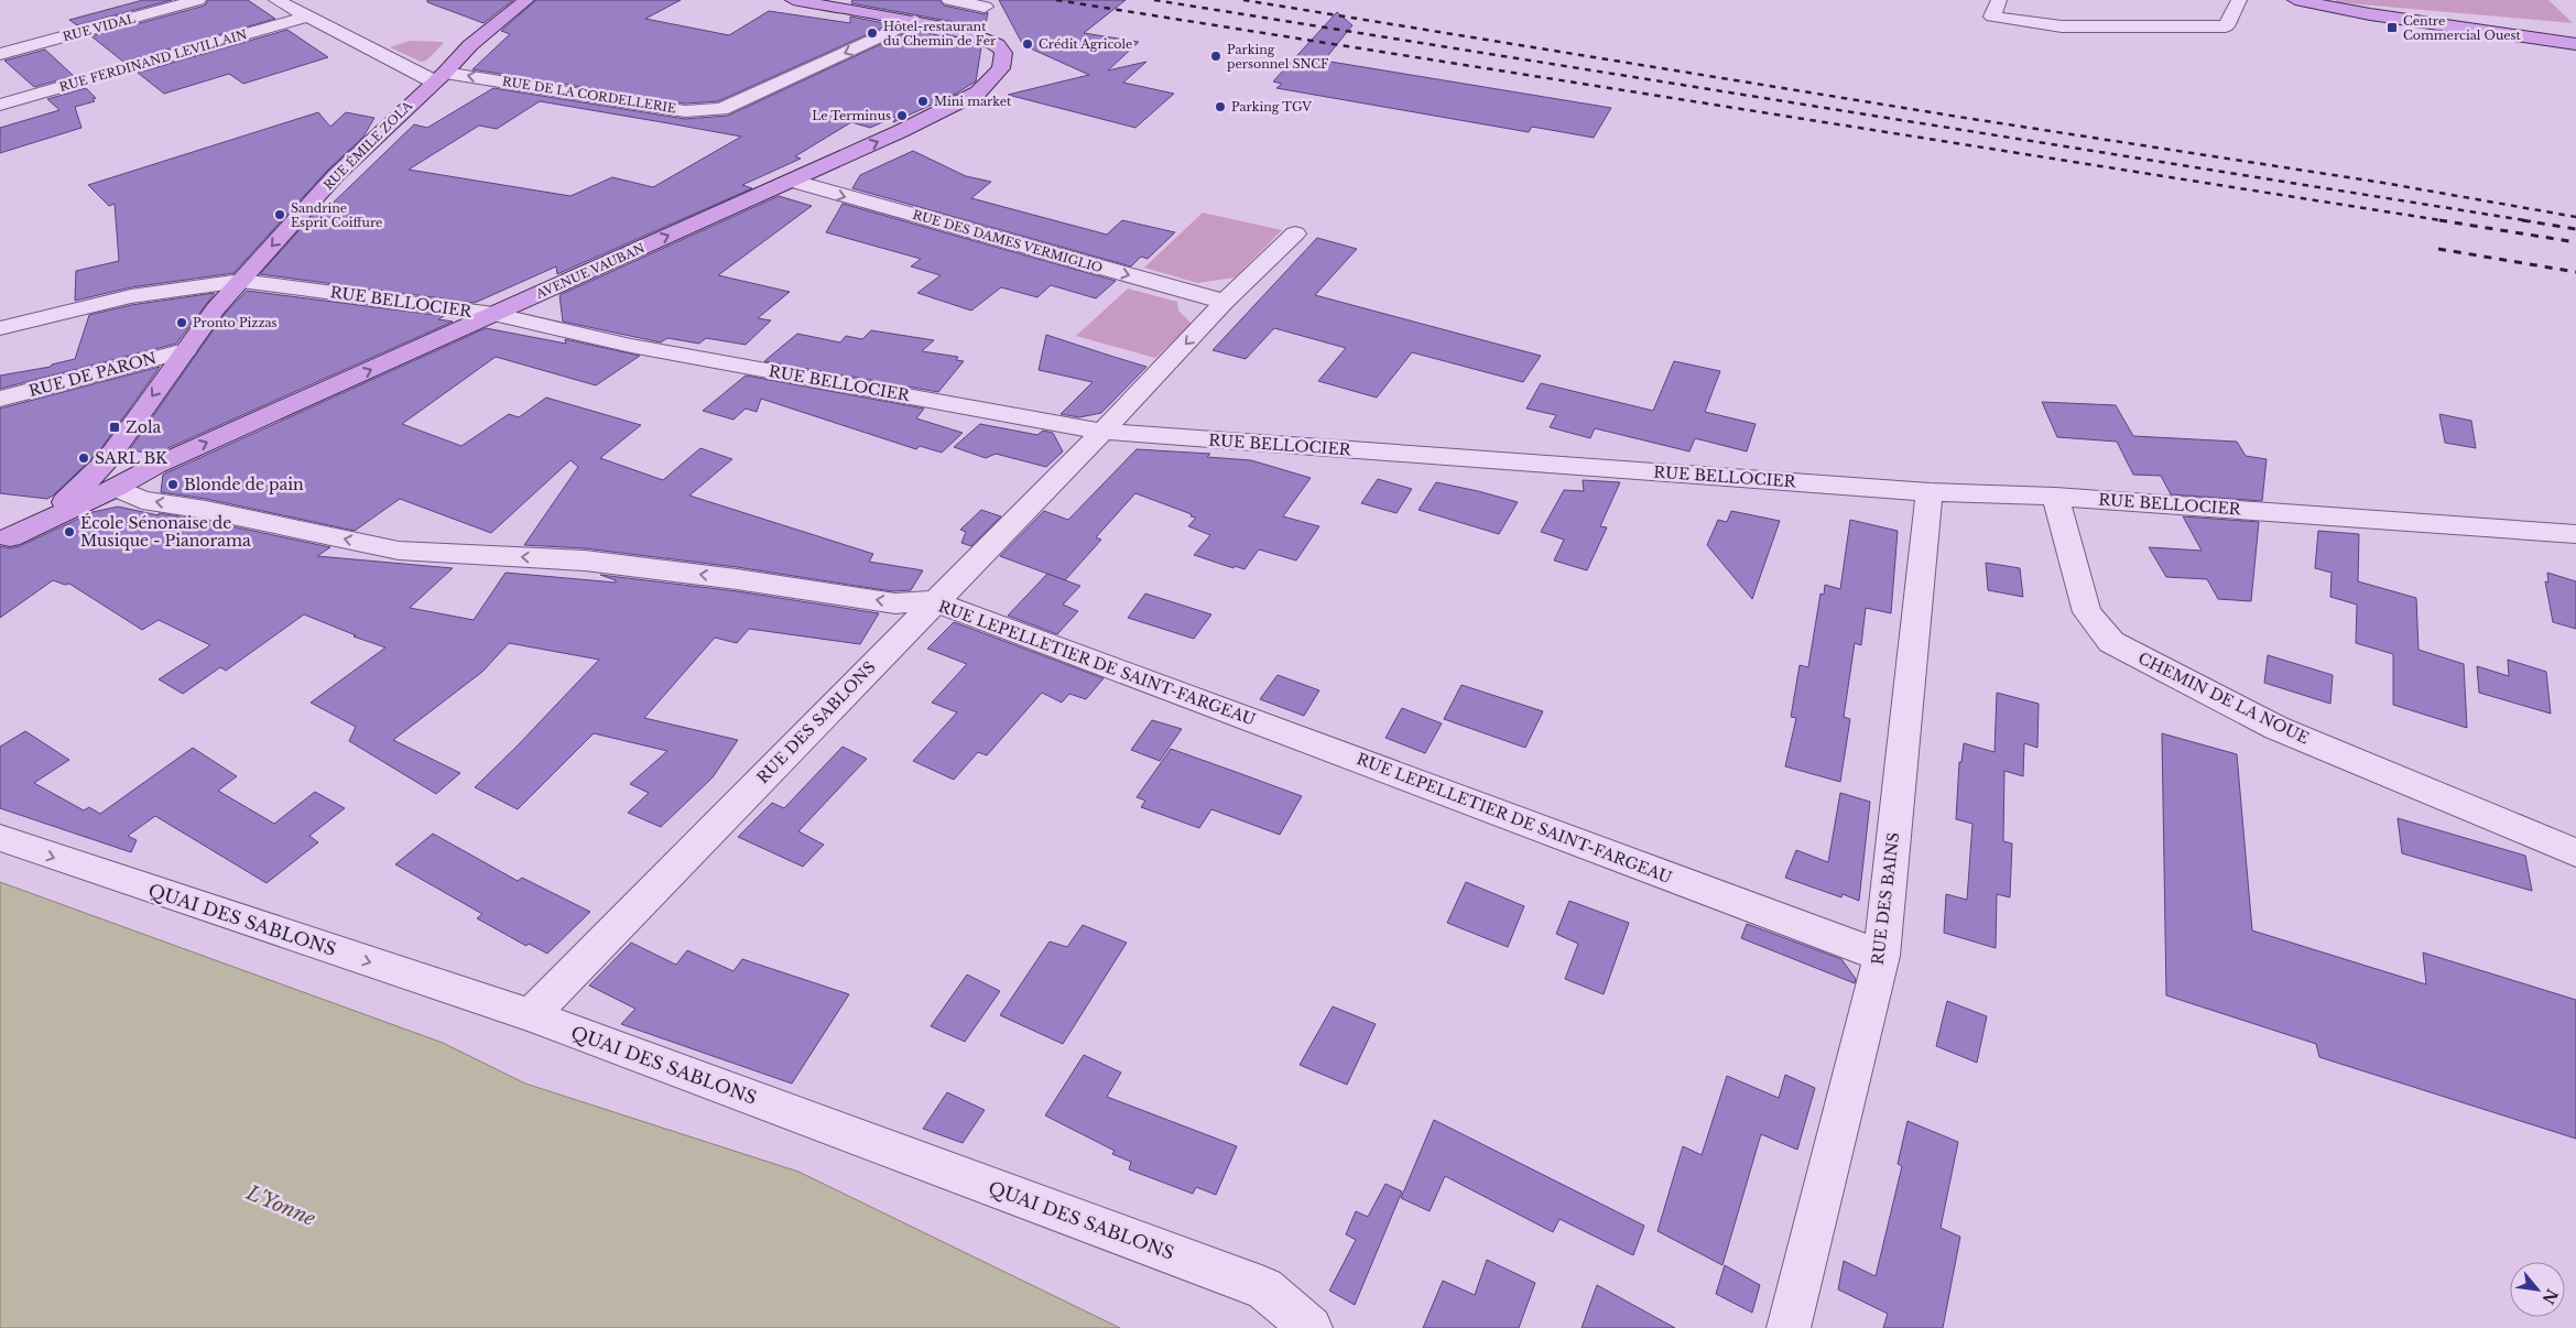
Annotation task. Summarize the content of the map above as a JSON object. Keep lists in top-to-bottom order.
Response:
{
  "streets": {
    "main road": ["RUE ÉMILE ZOLA", "AVENUE VAUBAN"],
    "street": [
      "RUE VIDAL",
      "RUE FERDINAND LEVILLAIN",
      "RUE DE LA CORDELLERIE",
      "RUE DES DAMES VERMIGLIO",
      "RUE BELLOCIER",
      "RUE DE PARON",
      "RUE LEPELLETIER DE SAINT-FARGEAU",
      "CHEMIN DE LA NOUE",
      "RUE DES SABLONS",
      "RUE DES BAINS",
      "QUAI DES SABLONS"
    ]
  },
  "crossings": [
    ["RUE FERDINAND LEVILLAIN", "RUE DE LA CORDELLERIE"],
    ["RUE DE LA CORDELLERIE", "RUE ÉMILE ZOLA"],
    ["RUE DE LA CORDELLERIE", "AVENUE VAUBAN"],
    ["RUE ÉMILE ZOLA", "AVENUE VAUBAN"],
    ["RUE ÉMILE ZOLA", "RUE BELLOCIER"],
    ["RUE ÉMILE ZOLA", "RUE DE PARON"],
    ["RUE DES DAMES VERMIGLIO", "AVENUE VAUBAN"],
    ["AVENUE VAUBAN", "RUE BELLOCIER"],
    ["AVENUE VAUBAN", "RUE LEPELLETIER DE SAINT-FARGEAU"],
    ["RUE BELLOCIER", "CHEMIN DE LA NOUE"],
    ["RUE BELLOCIER", "RUE DES SABLONS"],
    ["RUE BELLOCIER", "RUE DES BAINS"],
    ["RUE LEPELLETIER DE SAINT-FARGEAU", "RUE DES SABLONS"],
    ["RUE LEPELLETIER DE SAINT-FARGEAU", "RUE DES BAINS"],
    ["RUE DES SABLONS", "QUAI DES SABLONS"]
  ],
  "one_way": [
    "RUE DE LA CORDELLERIE",
    "RUE ÉMILE ZOLA",
    "RUE DES DAMES VERMIGLIO",
    "AVENUE VAUBAN",
    "RUE LEPELLETIER DE SAINT-FARGEAU",
    "QUAI DES SABLONS"
  ],
  "water": ["L'Yonne"],
  "places": {
    "transit": ["Centre Commercial Ouest", "Zola"],
    "other": [
      "Hôtel-restaurant du Chemin de Fer",
      "Crédit Agricole",
      "Parking personnel SNCF",
      "Mini market",
      "Parking TGV",
      "Le Terminus",
      "Sandrine Esprit Coiffure",
      "Pronto Pizzas",
      "SARL BK",
      "Blonde de pain",
      "École Sénonaise de Musique - Pianorama"
    ]
  },
  "north": "bottom right"
}
